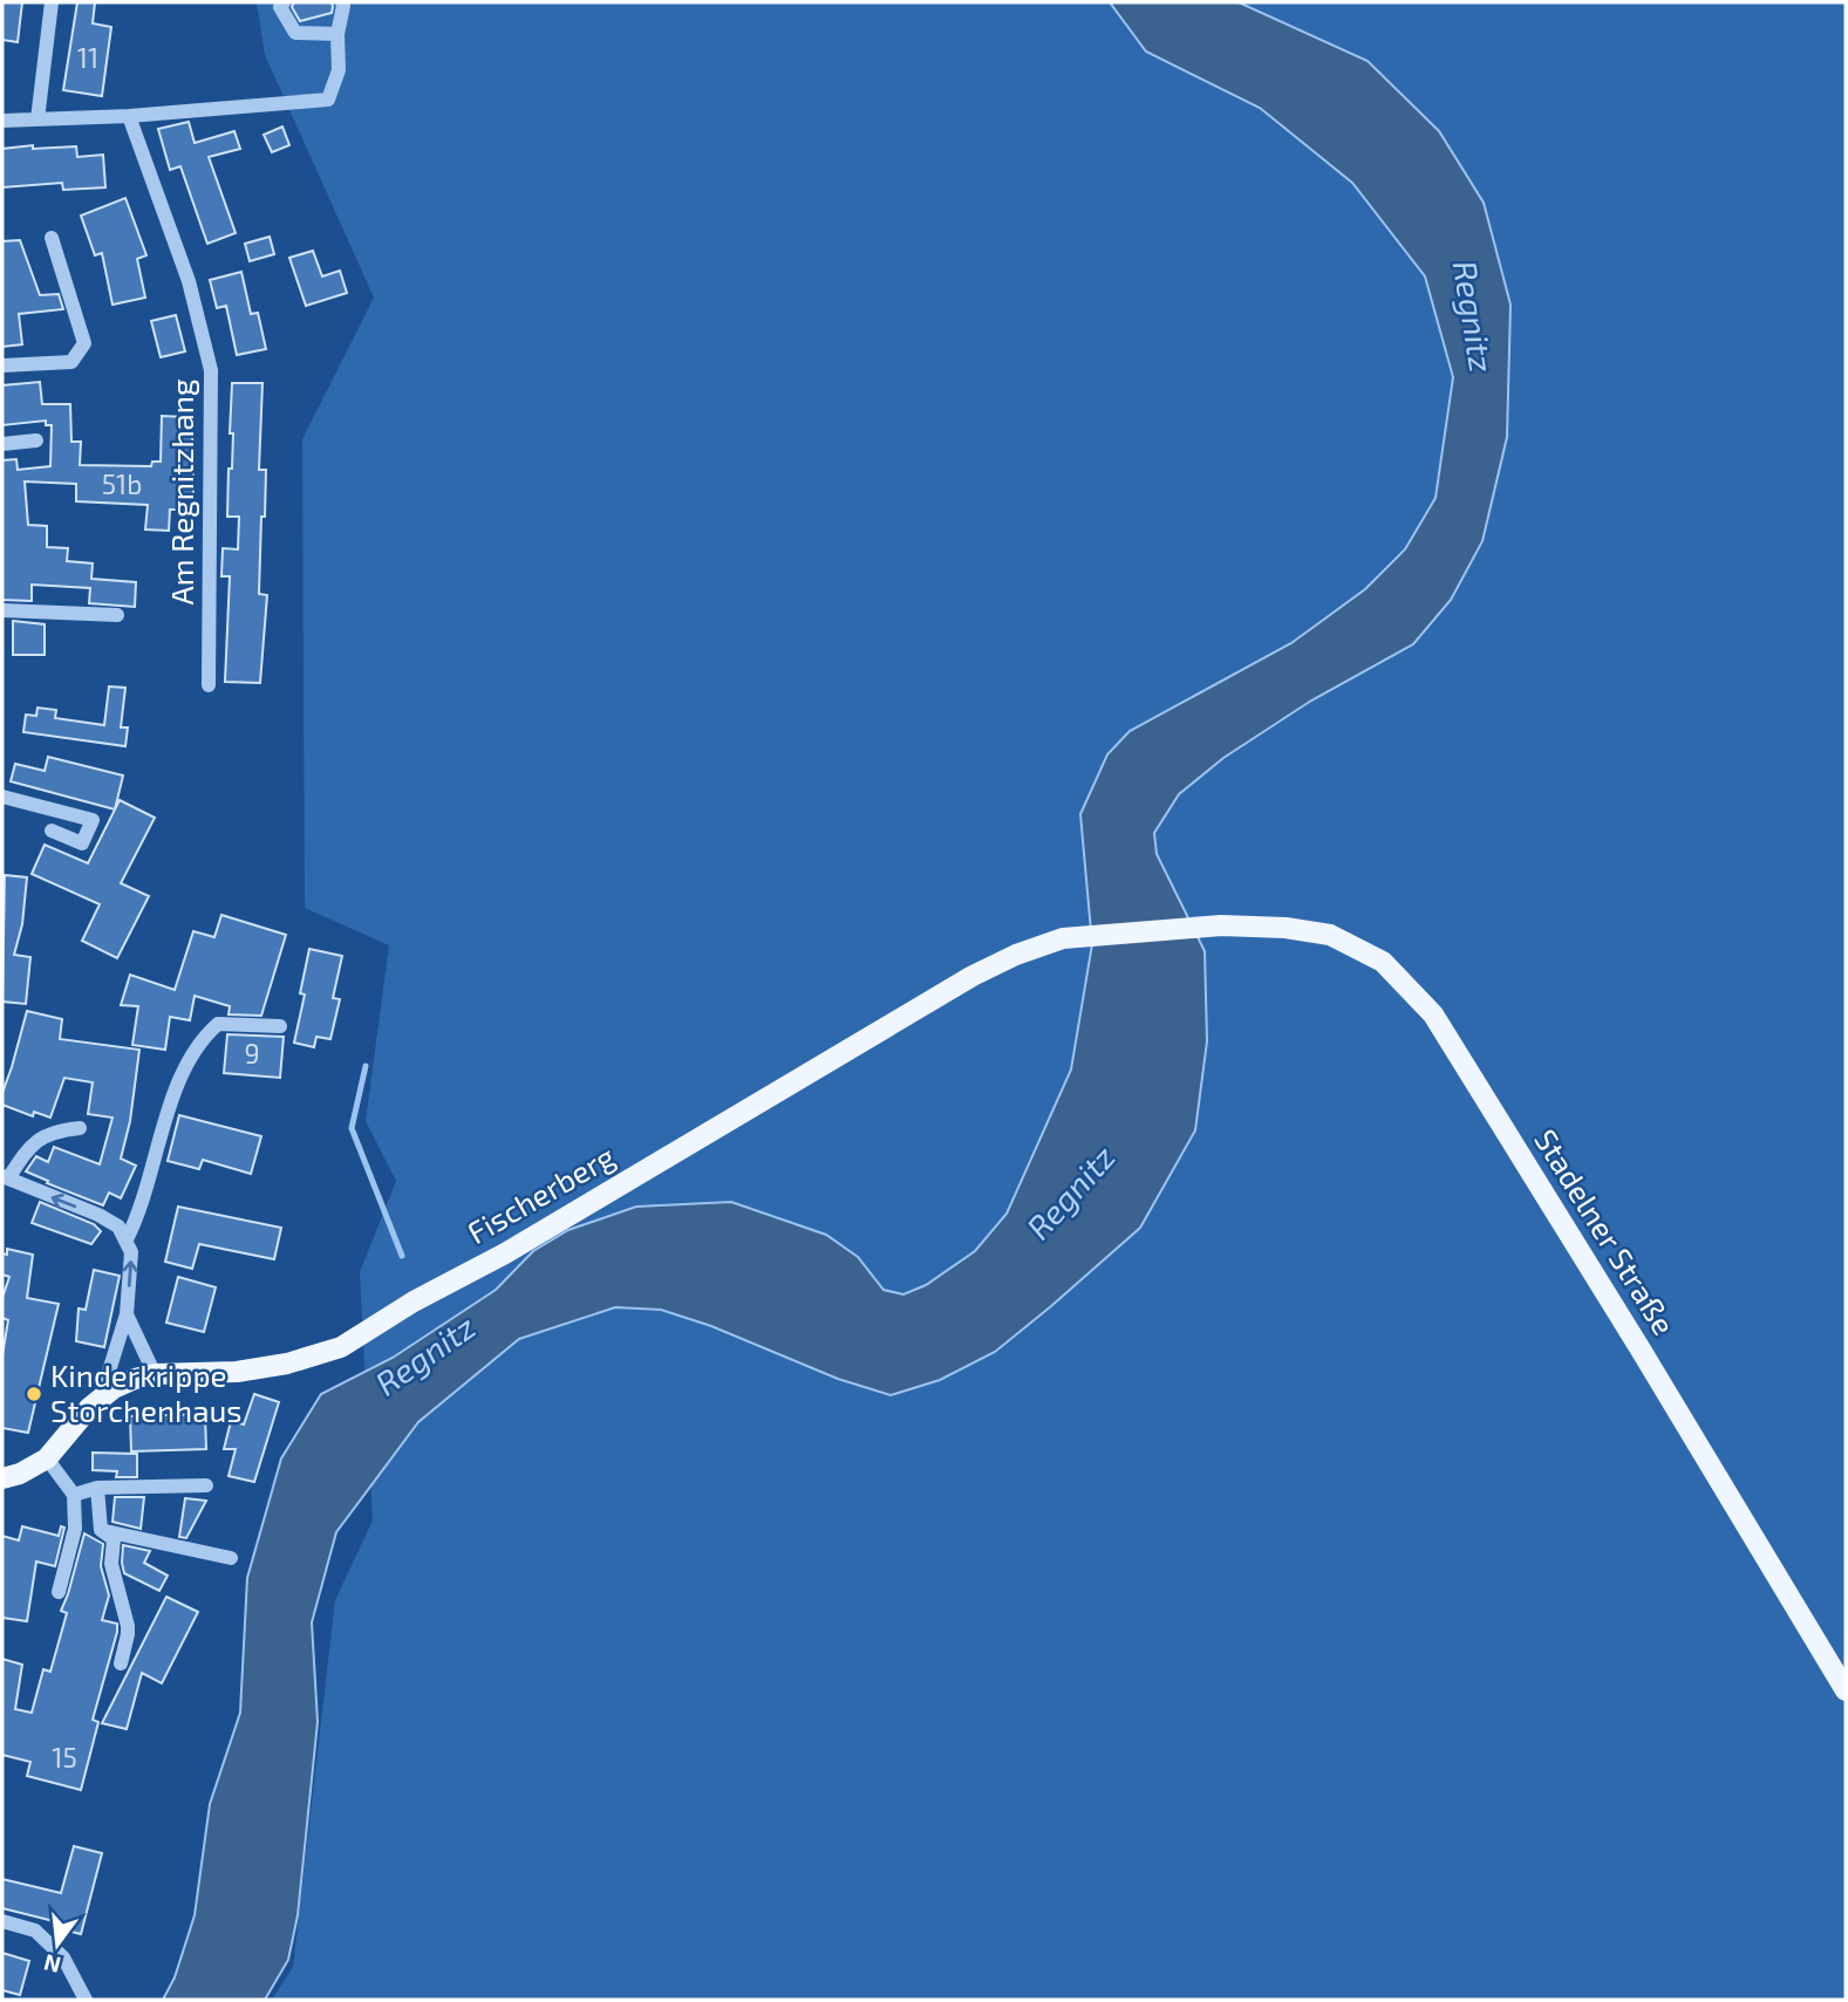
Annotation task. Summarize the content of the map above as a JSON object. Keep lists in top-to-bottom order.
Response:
{
  "streets": {
    "main road": ["Fischerberg", "Stadelner Straße"],
    "street": ["Am Regnitzhang"]
  },
  "crossings": [
    ["Fischerberg", "Stadelner Straße"]
  ],
  "water": ["Regnitz"],
  "places": ["Kinderkrippe Storchenhaus"],
  "house_numbers": [
    "11",
    "51b",
    "9",
    "15"
  ],
  "north": "bottom"
}
